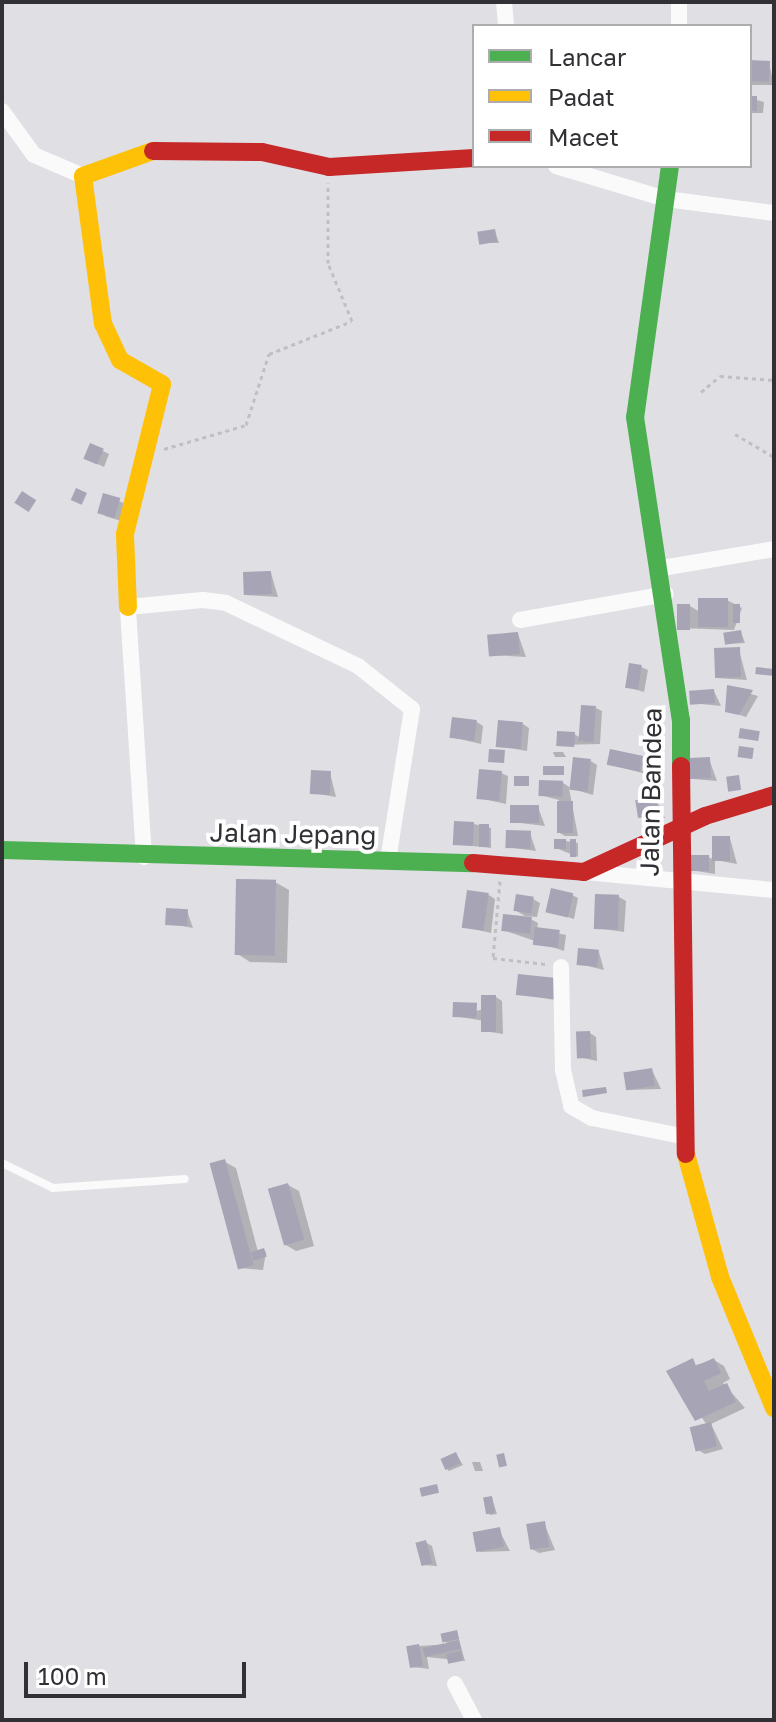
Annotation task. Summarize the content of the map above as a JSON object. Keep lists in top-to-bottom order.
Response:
{
  "streets": {
    "street": ["Jalan Bandea", "Jalan Jepang"]
  },
  "legend": ["Lancar", "Padat", "Macet"],
  "scale_bar": "100 m"
}
